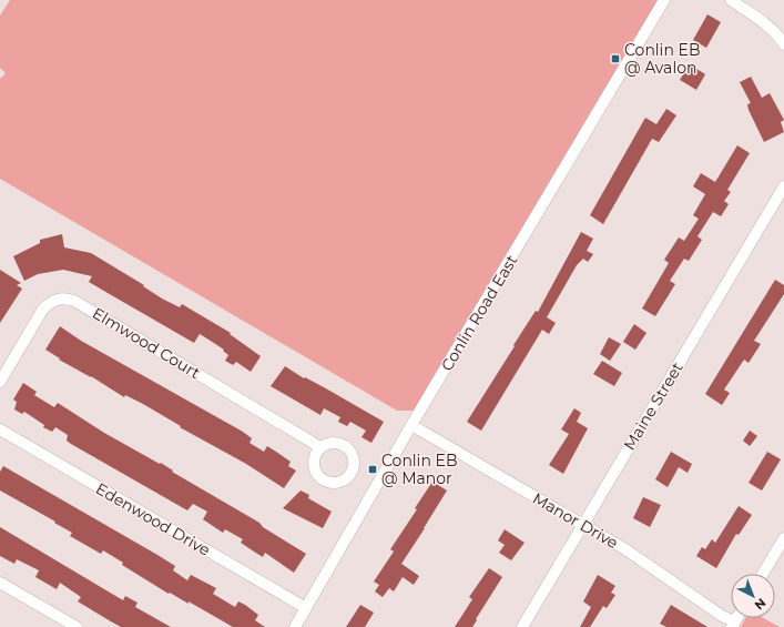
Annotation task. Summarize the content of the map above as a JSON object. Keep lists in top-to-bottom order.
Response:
{
  "streets": {
    "street": [
      "Conlin Road East",
      "Elmwood Court",
      "Maine Street",
      "Edenwood Drive",
      "Manor Drive"
    ]
  },
  "crossings": [
    ["Conlin Road East", "Edenwood Drive"],
    ["Conlin Road East", "Manor Drive"],
    ["Maine Street", "Manor Drive"]
  ],
  "places": {
    "transit": ["Conlin EB @ Avalon", "Conlin EB @ Manor"]
  },
  "north": "bottom right"
}
